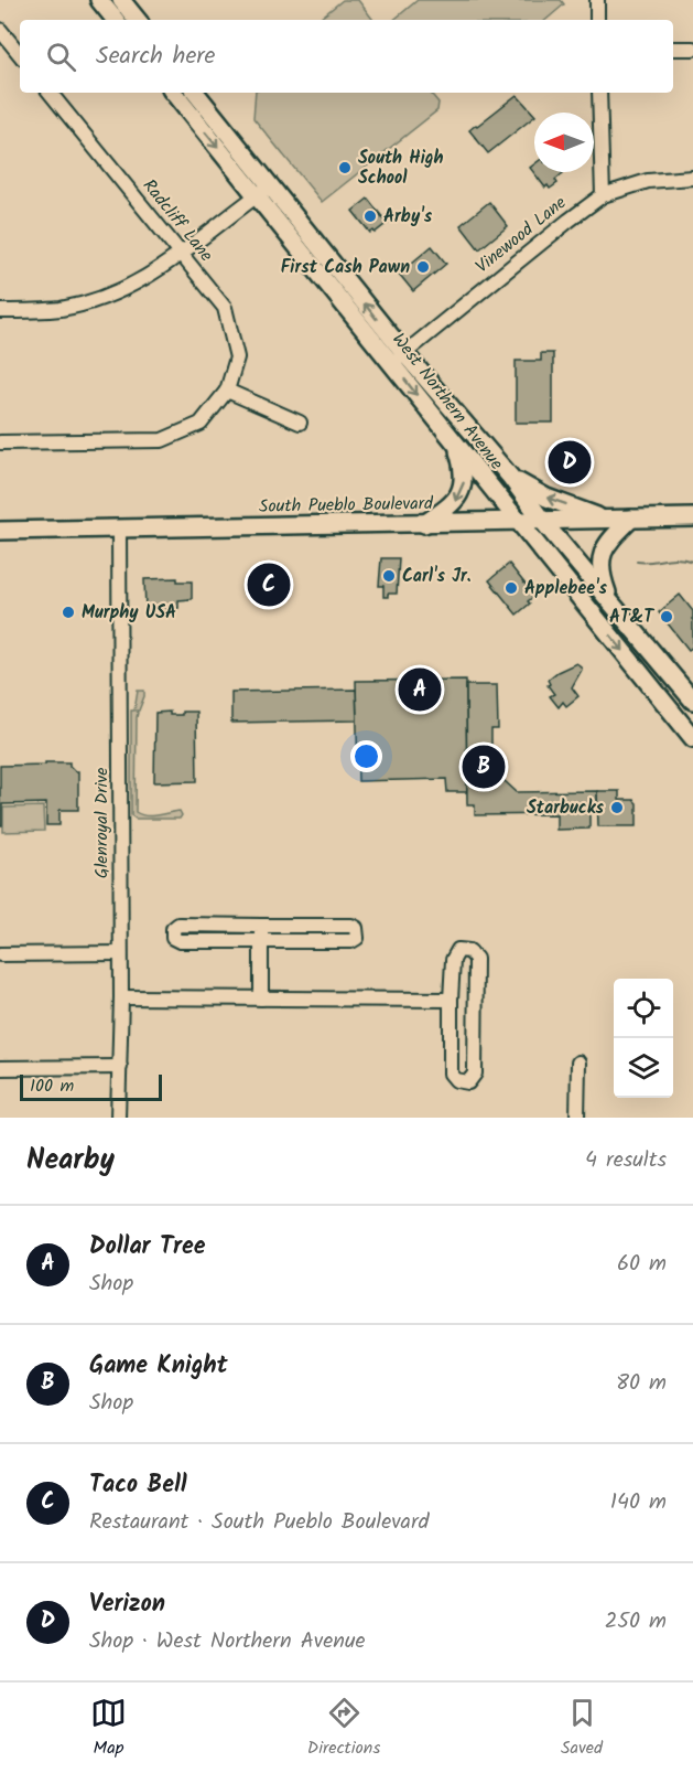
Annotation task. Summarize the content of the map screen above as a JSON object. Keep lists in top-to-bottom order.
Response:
{
  "streets": {
    "main road": ["West Northern Avenue", "South Pueblo Boulevard"],
    "street": ["Radcliff Lane", "Vinewood Lane", "Glenroyal Drive"]
  },
  "crossings": [
    ["Vinewood Lane", "West Northern Avenue"],
    ["West Northern Avenue", "South Pueblo Boulevard"],
    ["South Pueblo Boulevard", "Glenroyal Drive"]
  ],
  "places": [
    "South High School",
    "Arby's",
    "First Cash Pawn",
    "Carl's Jr.",
    "Applebee's",
    "Murphy USA",
    "AT&T",
    "Starbucks"
  ],
  "scale_bar": "100 m",
  "north": "left",
  "page": {
    "search": "Search here",
    "pins": [
      "D",
      "C",
      "A",
      "B"
    ],
    "scale": "100 m",
    "heading": ["Nearby", "4 results"],
    "list": [
      {
        "mark": "A",
        "name": "Dollar Tree",
        "note": "Shop",
        "value": "60 m"
      },
      {
        "mark": "B",
        "name": "Game Knight",
        "note": "Shop",
        "value": "80 m"
      },
      {
        "mark": "C",
        "name": "Taco Bell",
        "note": "Restaurant · South Pueblo Boulevard",
        "value": "140 m"
      },
      {
        "mark": "D",
        "name": "Verizon",
        "note": "Shop · West Northern Avenue",
        "value": "250 m"
      }
    ],
    "nav": ["Map", "Directions", "Saved"]
  }
}
